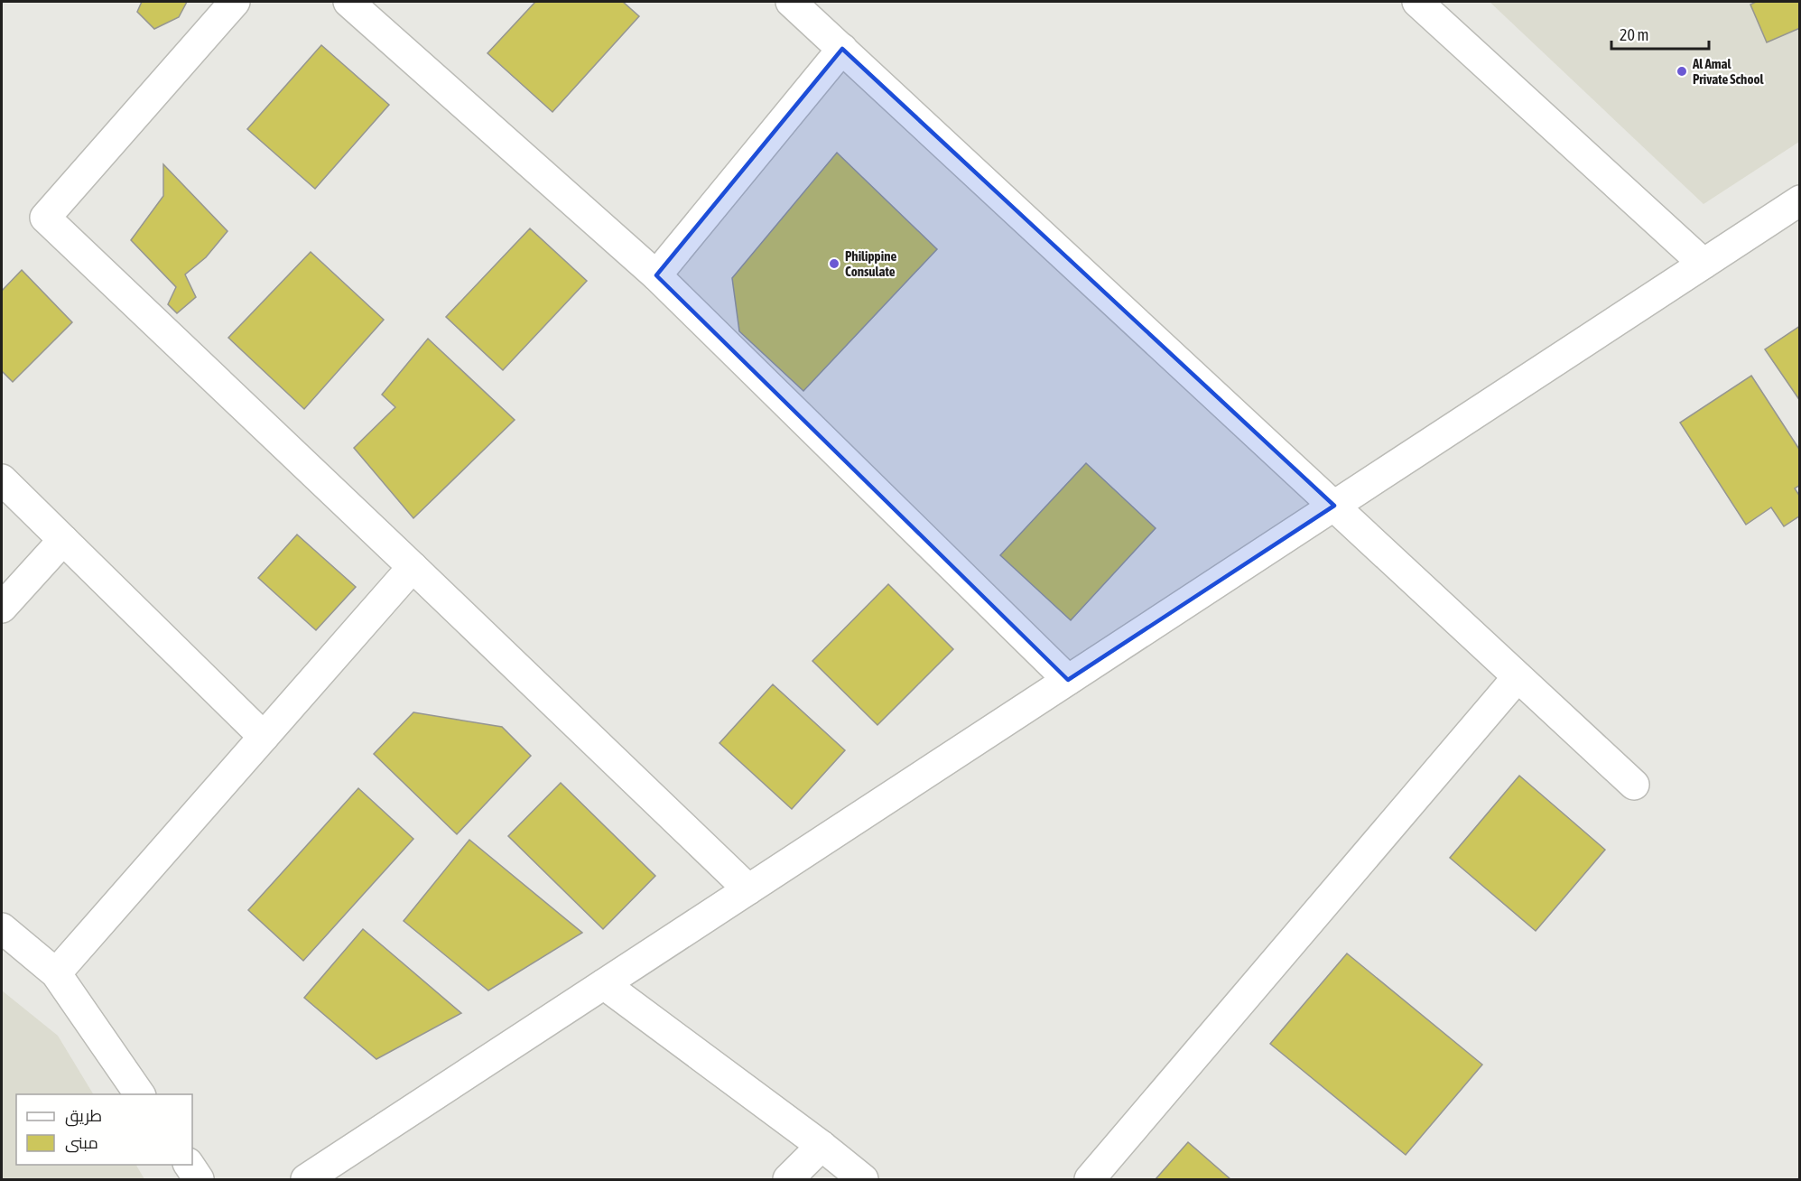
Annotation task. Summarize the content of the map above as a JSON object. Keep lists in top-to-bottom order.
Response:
{
  "places": ["Al Amal Private School", "Philippine Consulate"],
  "legend": ["طريق", "مبنى"],
  "scale_bar": "20 m"
}
